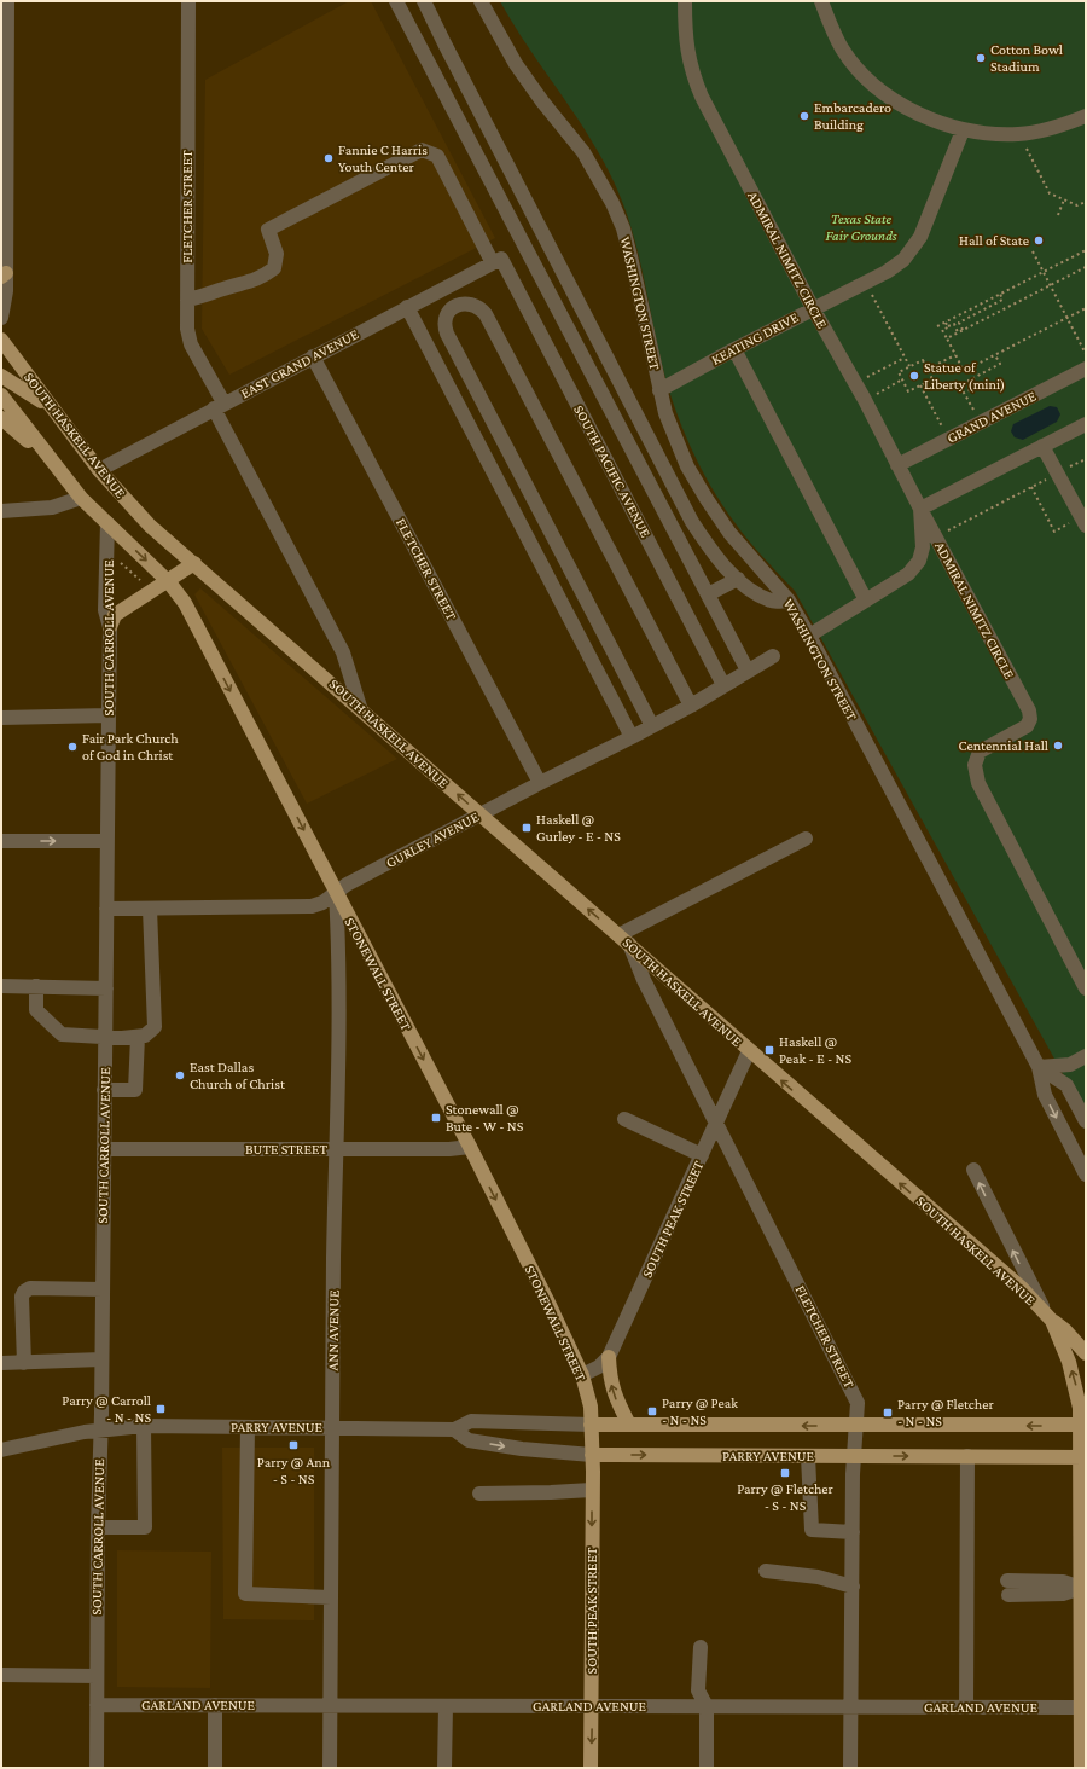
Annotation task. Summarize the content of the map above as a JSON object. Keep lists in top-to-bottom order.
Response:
{
  "streets": {
    "main road": [
      "SOUTH HASKELL AVENUE",
      "STONEWALL STREET",
      "SOUTH PEAK STREET",
      "PARRY AVENUE"
    ],
    "street": [
      "FLETCHER STREET",
      "ADMIRAL NIMITZ CIRCLE",
      "WASHINGTON STREET",
      "KEATING DRIVE",
      "EAST GRAND AVENUE",
      "GRAND AVENUE",
      "SOUTH PACIFIC AVENUE",
      "SOUTH CARROLL AVENUE",
      "GURLEY AVENUE",
      "BUTE STREET",
      "ANN AVENUE",
      "GARLAND AVENUE"
    ]
  },
  "crossings": [
    ["FLETCHER STREET", "EAST GRAND AVENUE"],
    ["FLETCHER STREET", "SOUTH HASKELL AVENUE"],
    ["FLETCHER STREET", "SOUTH PACIFIC AVENUE"],
    ["FLETCHER STREET", "GURLEY AVENUE"],
    ["FLETCHER STREET", "SOUTH PEAK STREET"],
    ["FLETCHER STREET", "PARRY AVENUE"],
    ["FLETCHER STREET", "GARLAND AVENUE"],
    ["ADMIRAL NIMITZ CIRCLE", "WASHINGTON STREET"],
    ["ADMIRAL NIMITZ CIRCLE", "KEATING DRIVE"],
    ["ADMIRAL NIMITZ CIRCLE", "GRAND AVENUE"],
    ["WASHINGTON STREET", "KEATING DRIVE"],
    ["EAST GRAND AVENUE", "SOUTH HASKELL AVENUE"],
    ["EAST GRAND AVENUE", "SOUTH PACIFIC AVENUE"],
    ["SOUTH HASKELL AVENUE", "SOUTH CARROLL AVENUE"],
    ["SOUTH HASKELL AVENUE", "GURLEY AVENUE"],
    ["SOUTH HASKELL AVENUE", "STONEWALL STREET"],
    ["SOUTH HASKELL AVENUE", "SOUTH PEAK STREET"],
    ["SOUTH HASKELL AVENUE", "PARRY AVENUE"],
    ["SOUTH HASKELL AVENUE", "GARLAND AVENUE"],
    ["SOUTH PACIFIC AVENUE", "GURLEY AVENUE"],
    ["SOUTH CARROLL AVENUE", "GURLEY AVENUE"],
    ["SOUTH CARROLL AVENUE", "STONEWALL STREET"],
    ["SOUTH CARROLL AVENUE", "BUTE STREET"],
    ["SOUTH CARROLL AVENUE", "PARRY AVENUE"],
    ["SOUTH CARROLL AVENUE", "GARLAND AVENUE"],
    ["GURLEY AVENUE", "STONEWALL STREET"],
    ["GURLEY AVENUE", "ANN AVENUE"],
    ["STONEWALL STREET", "BUTE STREET"],
    ["STONEWALL STREET", "SOUTH PEAK STREET"],
    ["STONEWALL STREET", "ANN AVENUE"],
    ["STONEWALL STREET", "PARRY AVENUE"],
    ["BUTE STREET", "ANN AVENUE"],
    ["SOUTH PEAK STREET", "PARRY AVENUE"],
    ["SOUTH PEAK STREET", "GARLAND AVENUE"],
    ["ANN AVENUE", "PARRY AVENUE"],
    ["ANN AVENUE", "GARLAND AVENUE"]
  ],
  "one_way": ["SOUTH HASKELL AVENUE", "STONEWALL STREET"],
  "parks": ["Texas State Fair Grounds"],
  "places": {
    "other": [
      "Cotton Bowl Stadium",
      "Embarcadero Building",
      "Fannie C Harris Youth Center",
      "Hall of State",
      "Statue of Liberty (mini)",
      "Centennial Hall",
      "Fair Park Church of God in Christ",
      "East Dallas Church of Christ"
    ],
    "transit": [
      "Haskell @ Gurley - E - NS",
      "Haskell @ Peak - E - NS",
      "Stonewall @ Bute - W - NS",
      "Parry @ Carroll - N - NS",
      "Parry @ Peak - N - NS",
      "Parry @ Fletcher - N - NS",
      "Parry @ Ann - S - NS",
      "Parry @ Fletcher - S - NS"
    ]
  }
}
